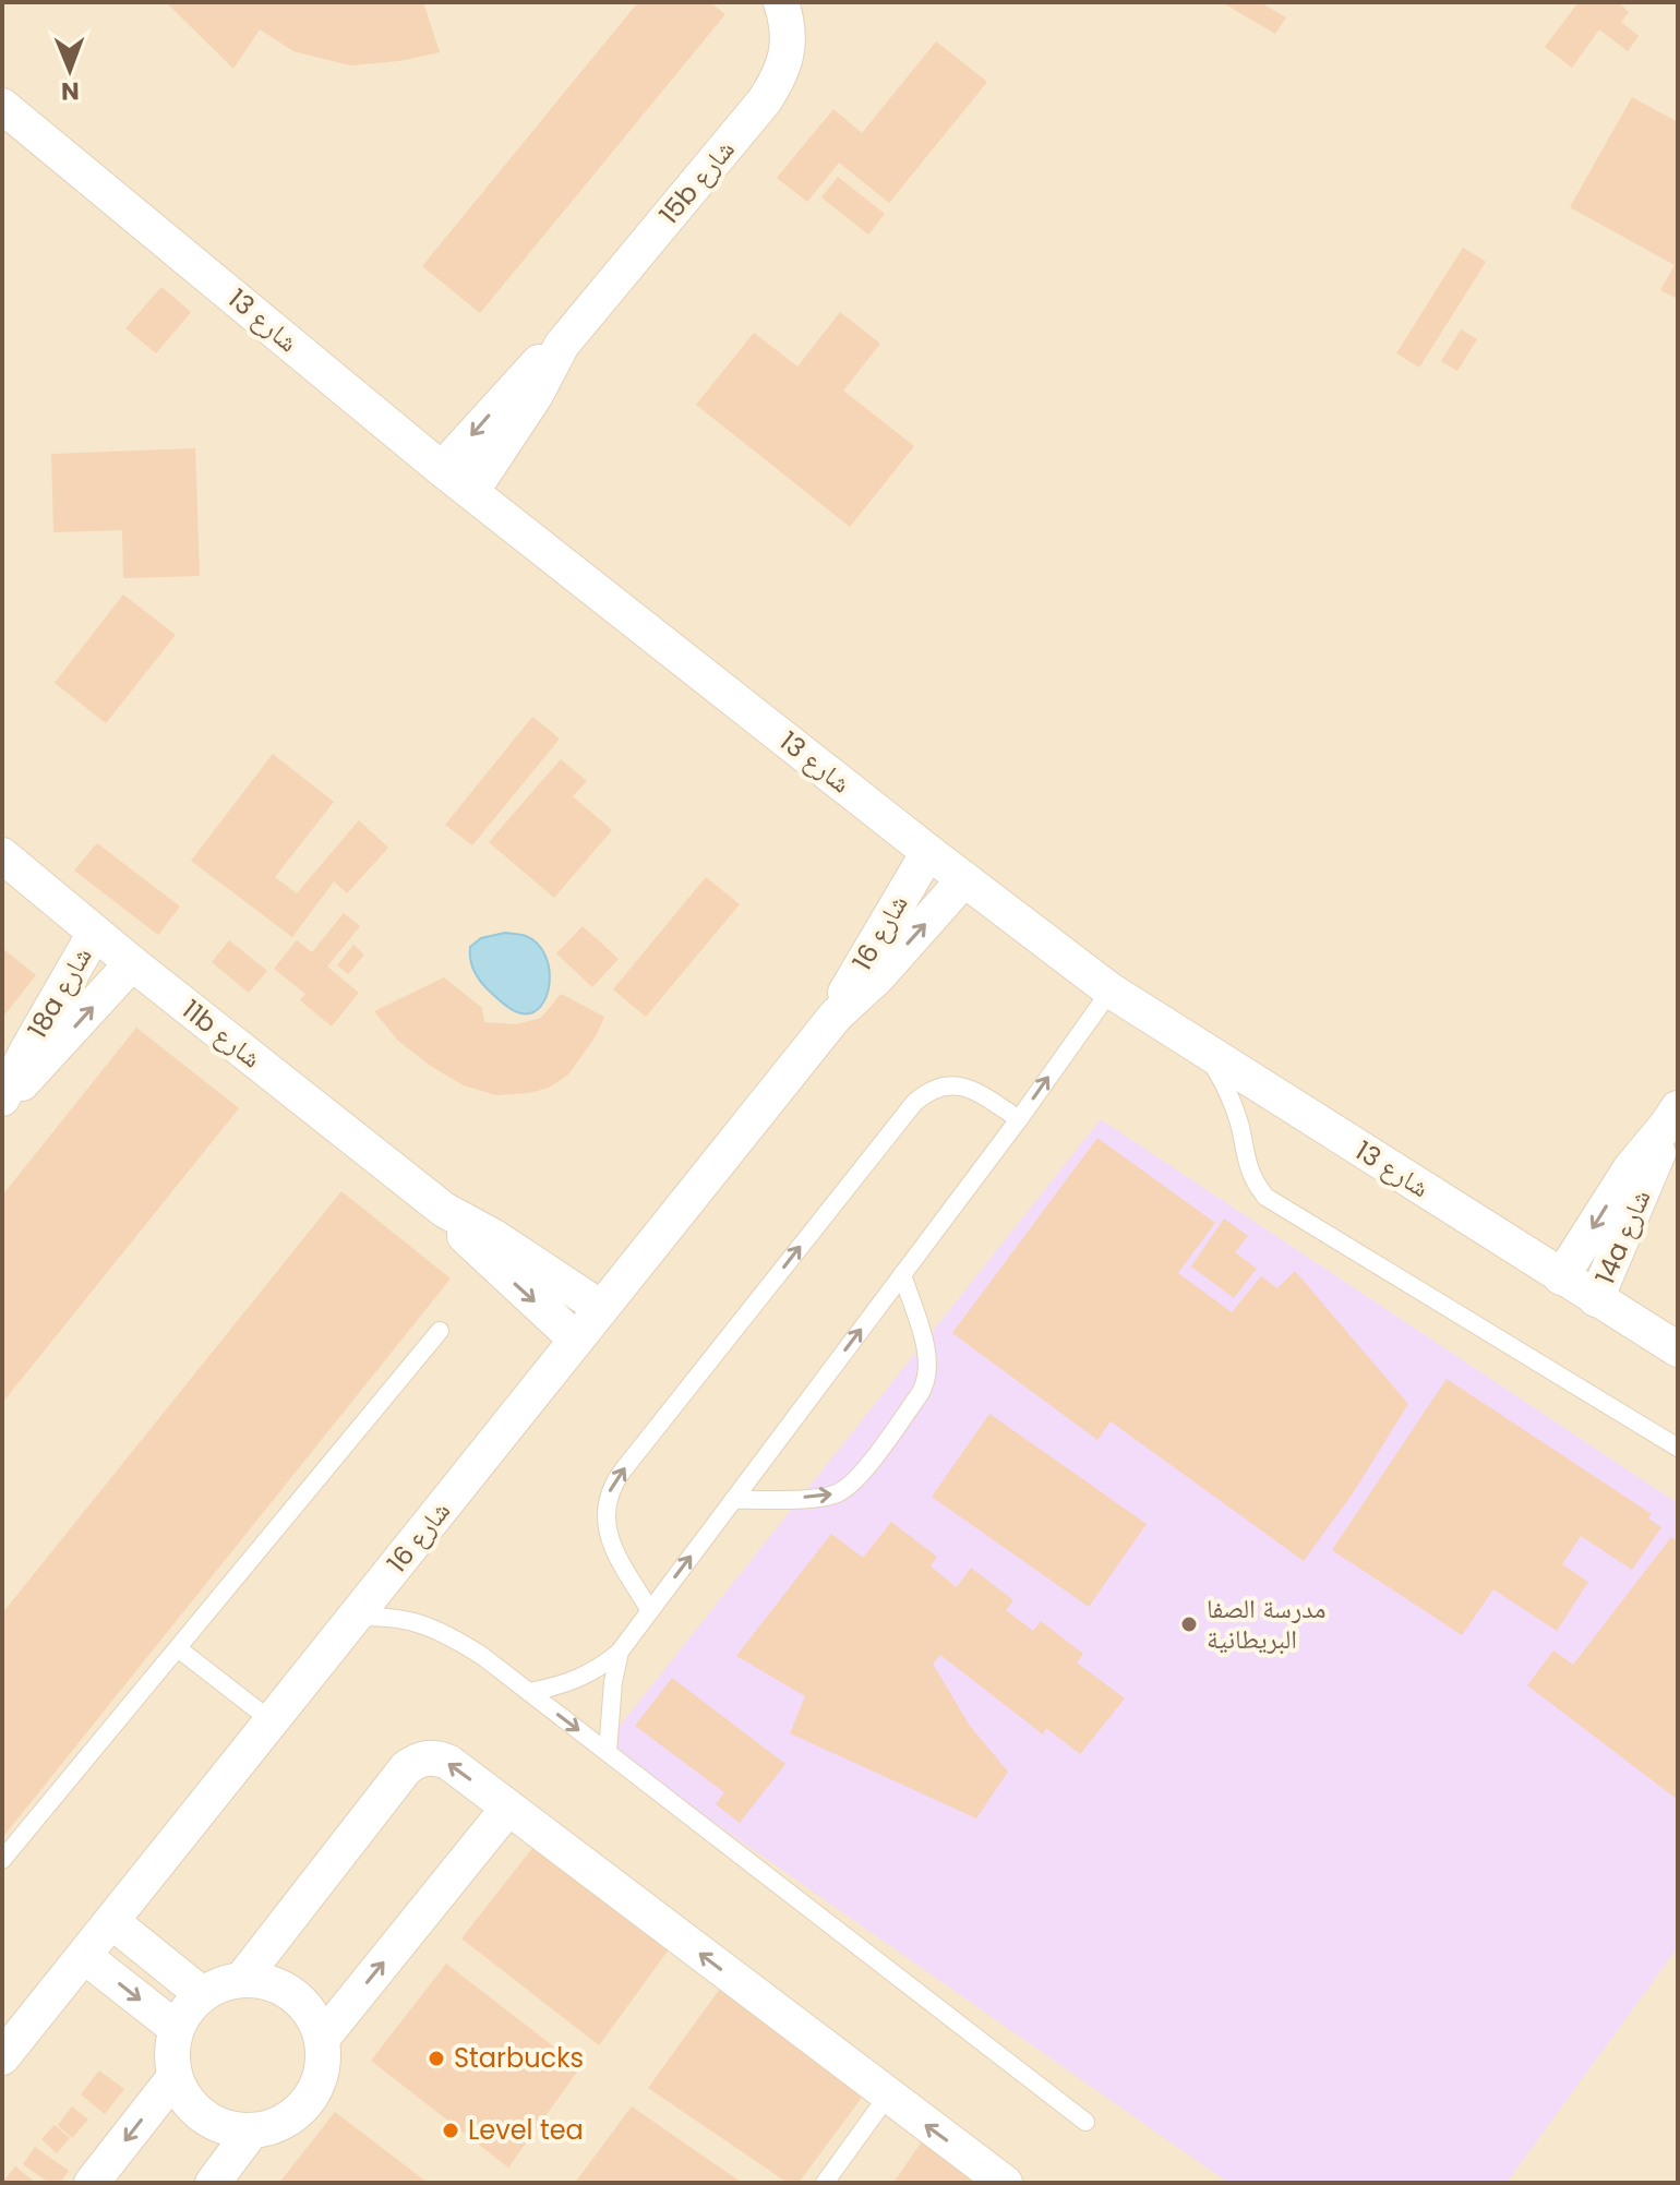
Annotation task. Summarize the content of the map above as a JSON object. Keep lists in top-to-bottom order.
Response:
{
  "streets": {
    "street": [
      "15b شارع",
      "شارع 13",
      "شارع 16",
      "18a شارع",
      "11b شارع",
      "14a شارع"
    ]
  },
  "crossings": [
    ["15b شارع", "شارع 13"],
    ["شارع 13", "شارع 16"],
    ["شارع 13", "14a شارع"],
    ["شارع 16", "11b شارع"],
    ["18a شارع", "11b شارع"]
  ],
  "places": ["مدرسة الصفا البريطانية", "Starbucks", "Level tea"],
  "north": "bottom"
}
